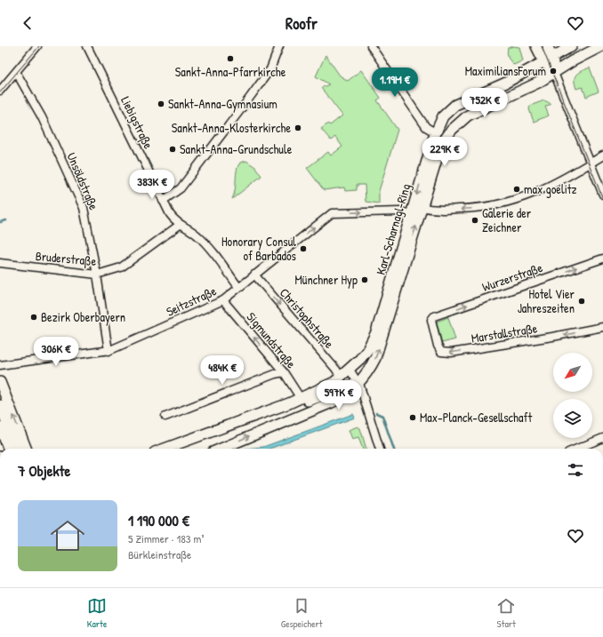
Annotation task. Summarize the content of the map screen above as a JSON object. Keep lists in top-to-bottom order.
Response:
{
  "streets": {
    "main road": ["Karl-Scharnagl-Ring"],
    "street": [
      "Liebigstraße",
      "Unsöldstraße",
      "Bruderstraße",
      "Wurzerstraße",
      "Seitzstraße",
      "Christophstraße",
      "Marstallstraße",
      "Sigmundstraße"
    ]
  },
  "crossings": [
    ["Liebigstraße", "Bruderstraße"],
    ["Unsöldstraße", "Bruderstraße"],
    ["Unsöldstraße", "Seitzstraße"],
    ["Karl-Scharnagl-Ring", "Seitzstraße"],
    ["Karl-Scharnagl-Ring", "Christophstraße"],
    ["Karl-Scharnagl-Ring", "Sigmundstraße"],
    ["Wurzerstraße", "Marstallstraße"],
    ["Seitzstraße", "Christophstraße"],
    ["Seitzstraße", "Sigmundstraße"]
  ],
  "one_way": [
    "Wurzerstraße",
    "Seitzstraße",
    "Christophstraße",
    "Marstallstraße",
    "Sigmundstraße"
  ],
  "places": [
    "Sankt-Anna-Pfarrkirche",
    "MaximiliansForum",
    "Sankt-Anna-Gymnasium",
    "Sankt-Anna-Klosterkirche",
    "Sankt-Anna-Grundschule",
    "max goelitz",
    "Galerie der Zeichner",
    "Honorary Consul of Barbados",
    "Münchner Hyp",
    "Hotel Vier Jahreszeiten",
    "Bezirk Oberbayern",
    "Max-Planck-Gesellschaft"
  ],
  "north": "bottom left",
  "page": {
    "header": "Roofr",
    "price": [
      "1.19M €",
      "752K €",
      "229K €",
      "383K €",
      "306K €",
      "484K €",
      "597K €"
    ],
    "heading": "7 Objekte",
    "list": [
      {
        "name": "1 190 000 €",
        "note": "5 Zimmer · 183 m² · Bürkleinstraße"
      }
    ],
    "tabs": ["Karte", "Gespeichert", "Start"]
  }
}
